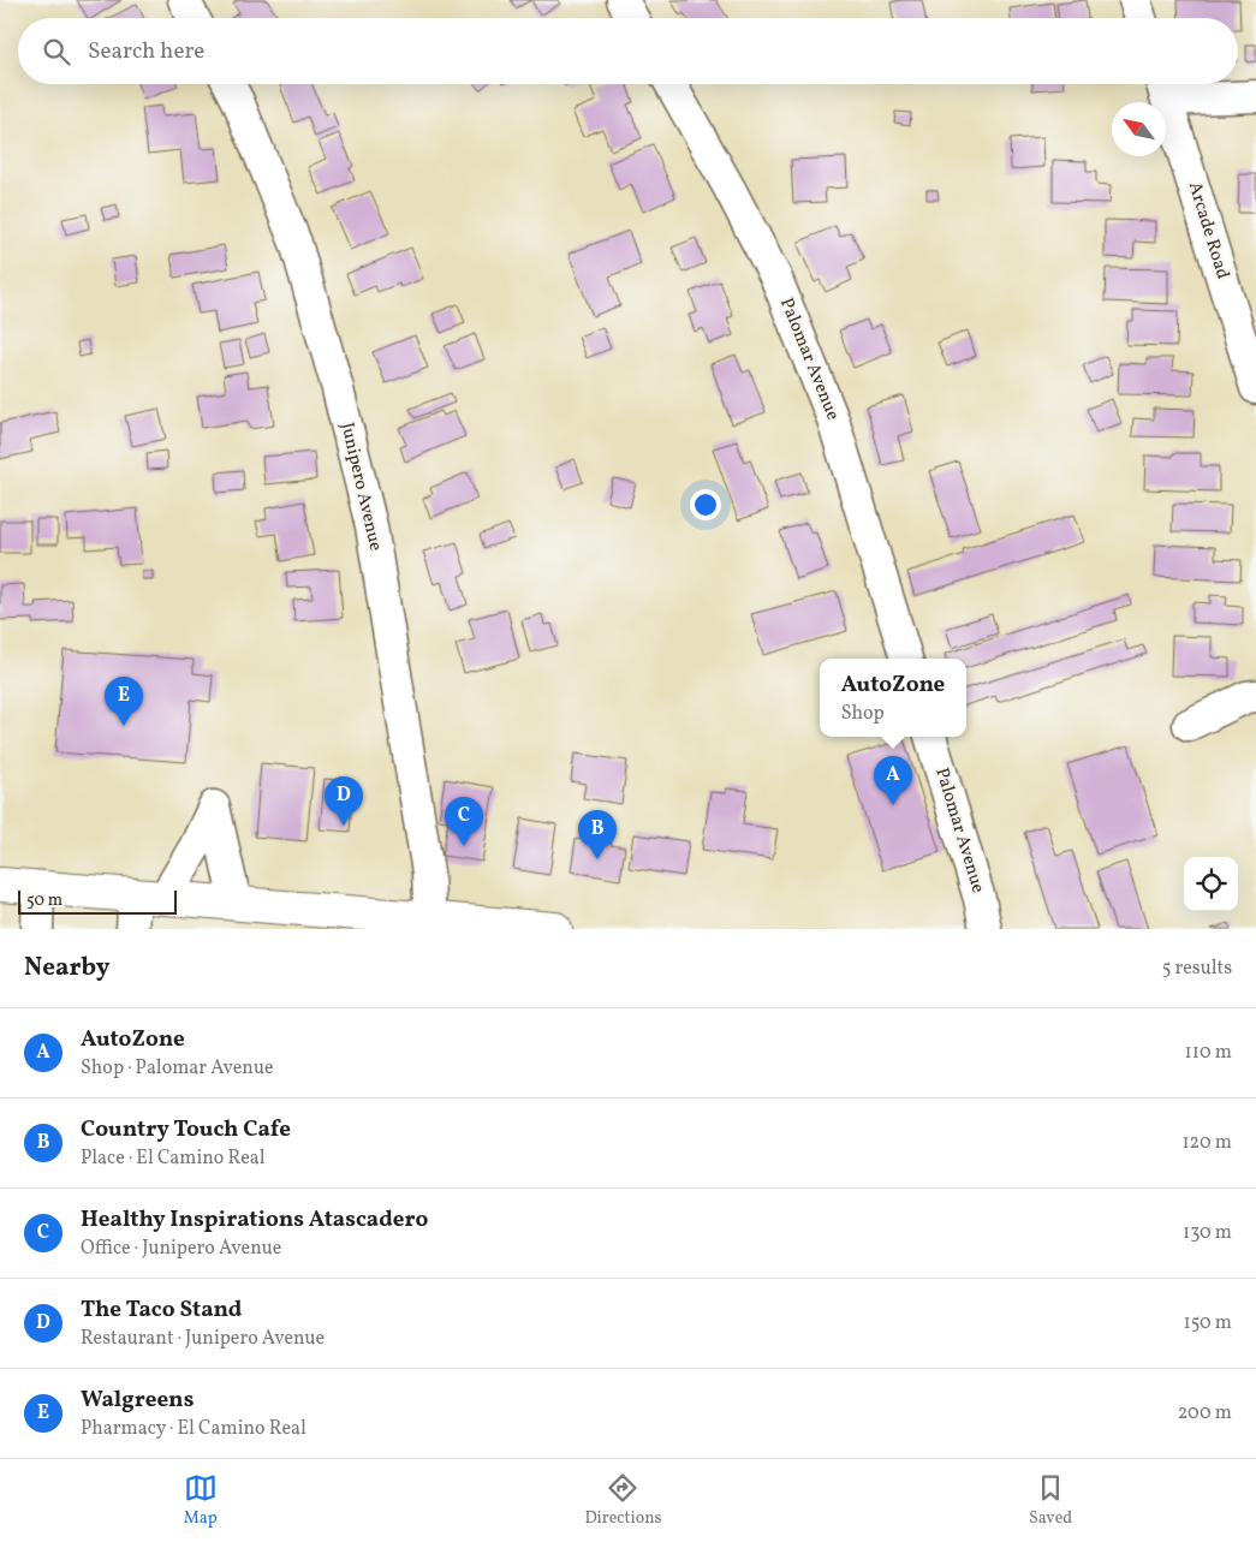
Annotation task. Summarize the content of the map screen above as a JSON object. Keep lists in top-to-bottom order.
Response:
{
  "streets": {
    "street": ["Arcade Road", "Palomar Avenue", "Junipero Avenue"]
  },
  "scale_bar": "50 m",
  "north": "top left",
  "page": {
    "search": "Search here",
    "popup": ["AutoZone", "Shop"],
    "pins": [
      "E",
      "A",
      "D",
      "C",
      "B"
    ],
    "scale": "50 m",
    "heading": ["Nearby", "5 results"],
    "list": [
      {
        "mark": "A",
        "name": "AutoZone",
        "note": "Shop · Palomar Avenue",
        "value": "110 m"
      },
      {
        "mark": "B",
        "name": "Country Touch Cafe",
        "note": "Place · El Camino Real",
        "value": "120 m"
      },
      {
        "mark": "C",
        "name": "Healthy Inspirations Atascadero",
        "note": "Office · Junipero Avenue",
        "value": "130 m"
      },
      {
        "mark": "D",
        "name": "The Taco Stand",
        "note": "Restaurant · Junipero Avenue",
        "value": "150 m"
      },
      {
        "mark": "E",
        "name": "Walgreens",
        "note": "Pharmacy · El Camino Real",
        "value": "200 m"
      }
    ],
    "nav": ["Map", "Directions", "Saved"]
  }
}
